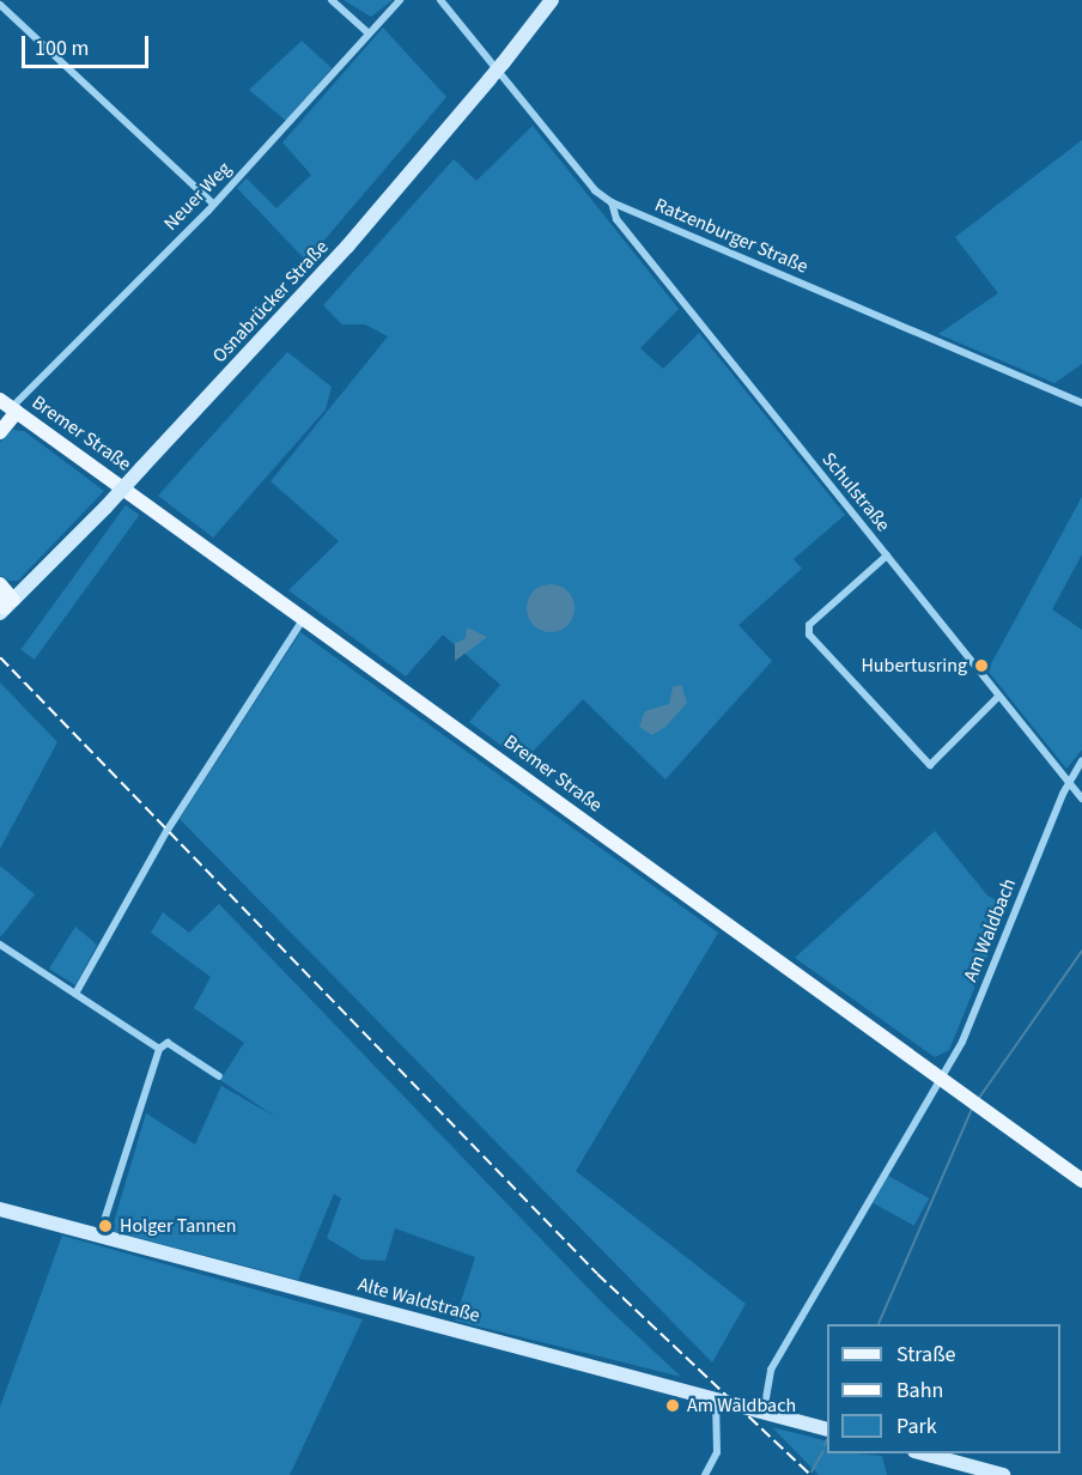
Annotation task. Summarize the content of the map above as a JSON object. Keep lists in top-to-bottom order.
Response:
{
  "streets": {
    "main road": ["Bremer Straße"],
    "street": [
      "Neuer Weg",
      "Ratzenburger Straße",
      "Osnabrücker Straße",
      "Schulstraße",
      "Am Waldbach",
      "Alte Waldstraße"
    ]
  },
  "crossings": [
    ["Neuer Weg", "Bremer Straße"],
    ["Ratzenburger Straße", "Schulstraße"],
    ["Bremer Straße", "Am Waldbach"],
    ["Schulstraße", "Am Waldbach"],
    ["Am Waldbach", "Alte Waldstraße"]
  ],
  "places": ["Hubertusring", "Holger Tannen", "Am Waldbach"],
  "legend": ["Straße", "Bahn", "Park"],
  "scale_bar": "100 m"
}
